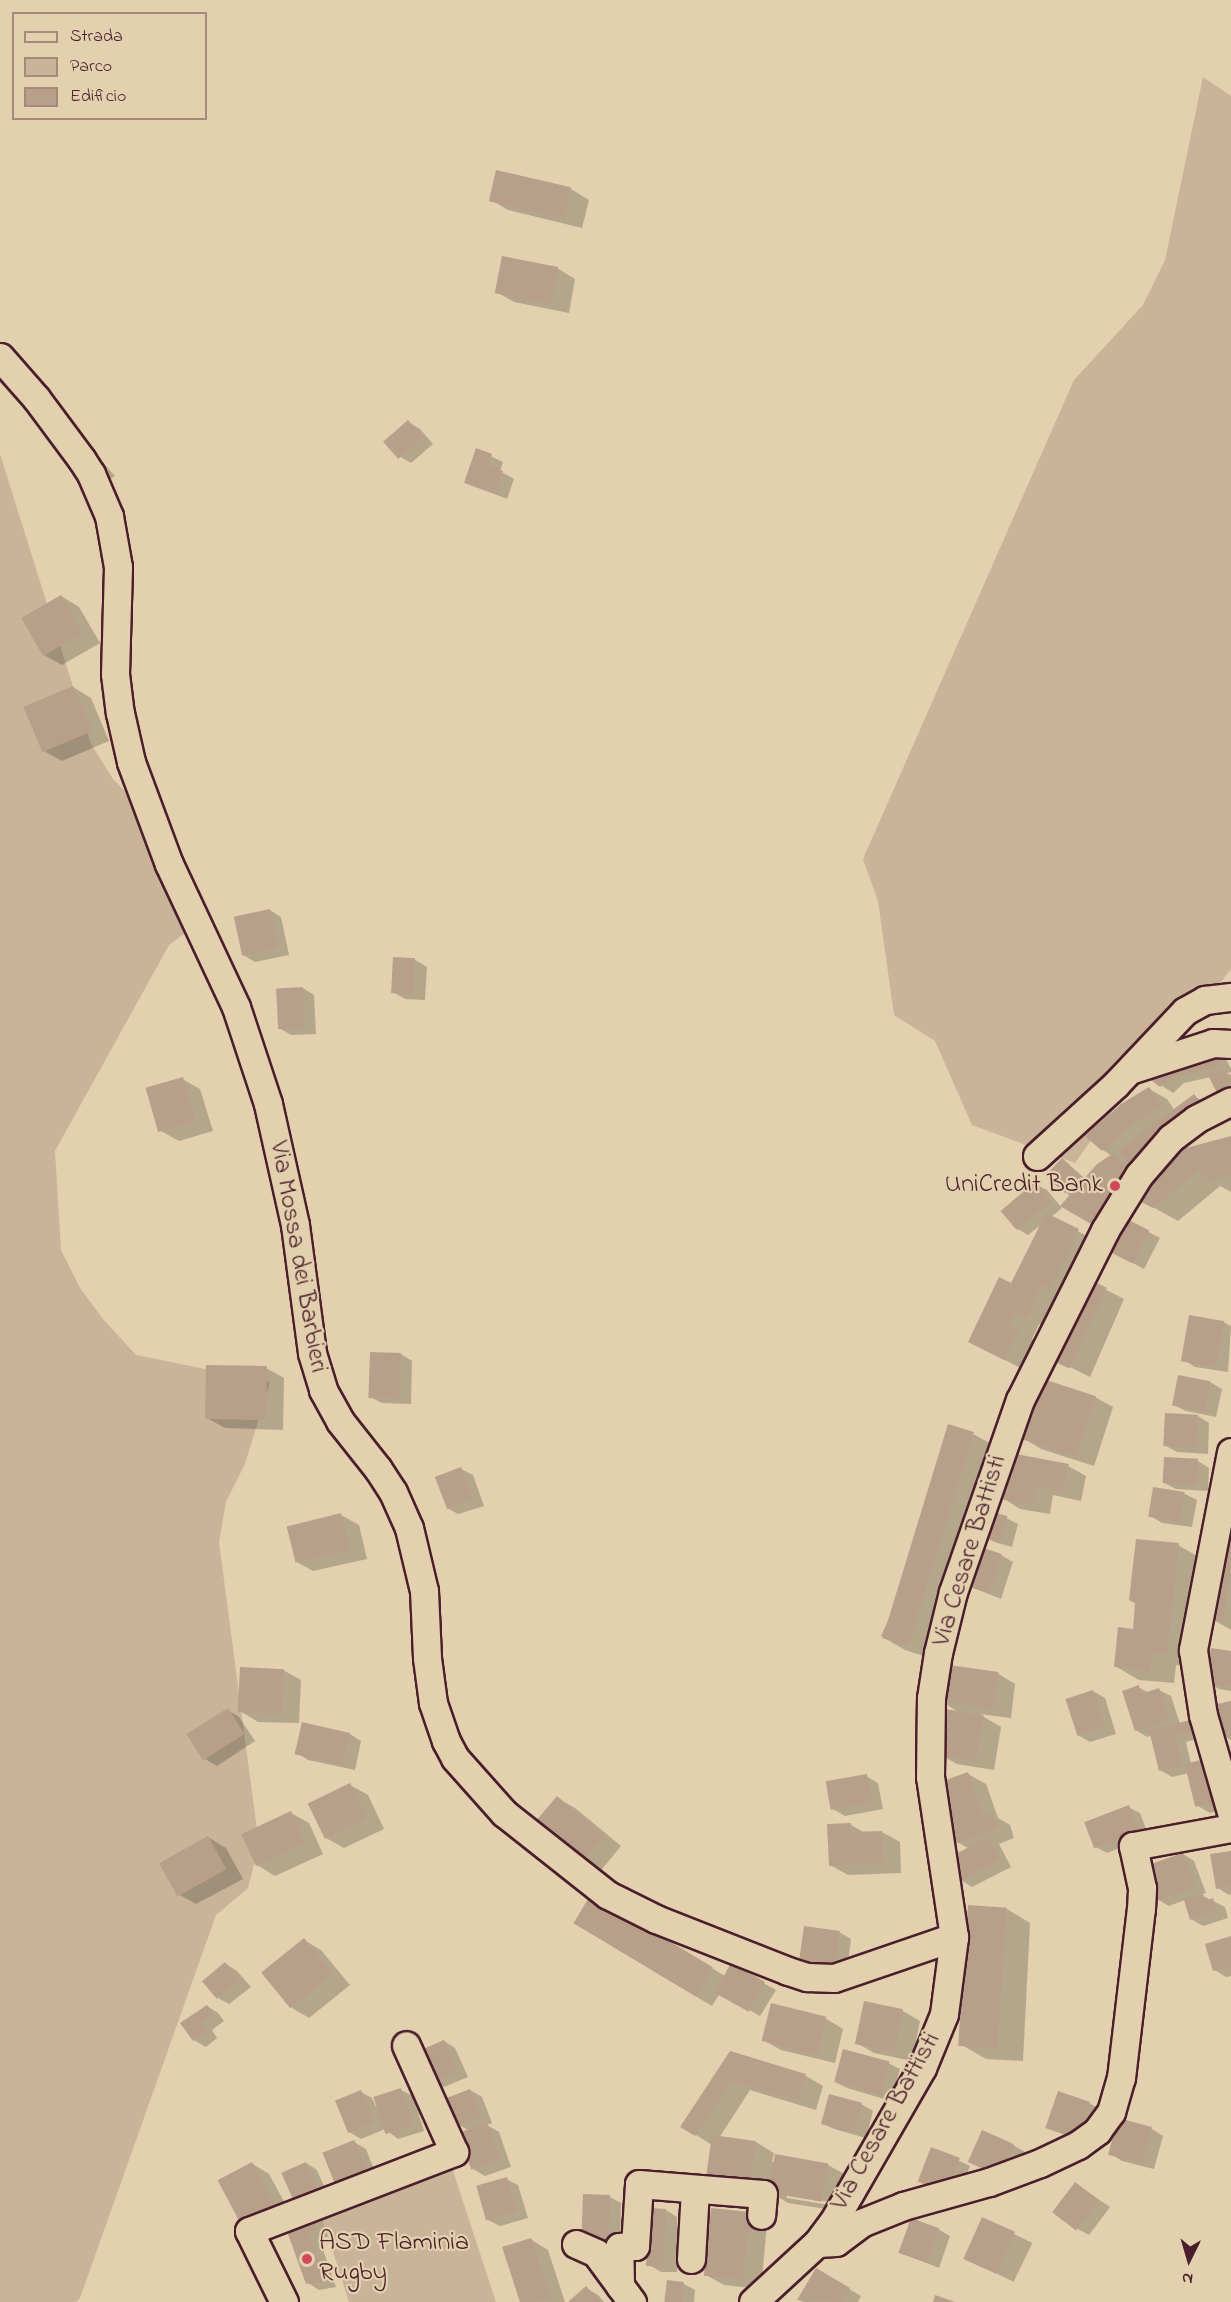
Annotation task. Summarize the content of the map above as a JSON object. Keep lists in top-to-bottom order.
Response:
{
  "streets": {
    "street": ["Via Mossa dei Barbieri", "Via Cesare Battisti"]
  },
  "crossings": [
    ["Via Mossa dei Barbieri", "Via Cesare Battisti"]
  ],
  "places": ["UniCredit Bank", "ASD Flaminia Rugby"],
  "legend": ["Strada", "Parco", "Edificio"],
  "north": "bottom"
}
